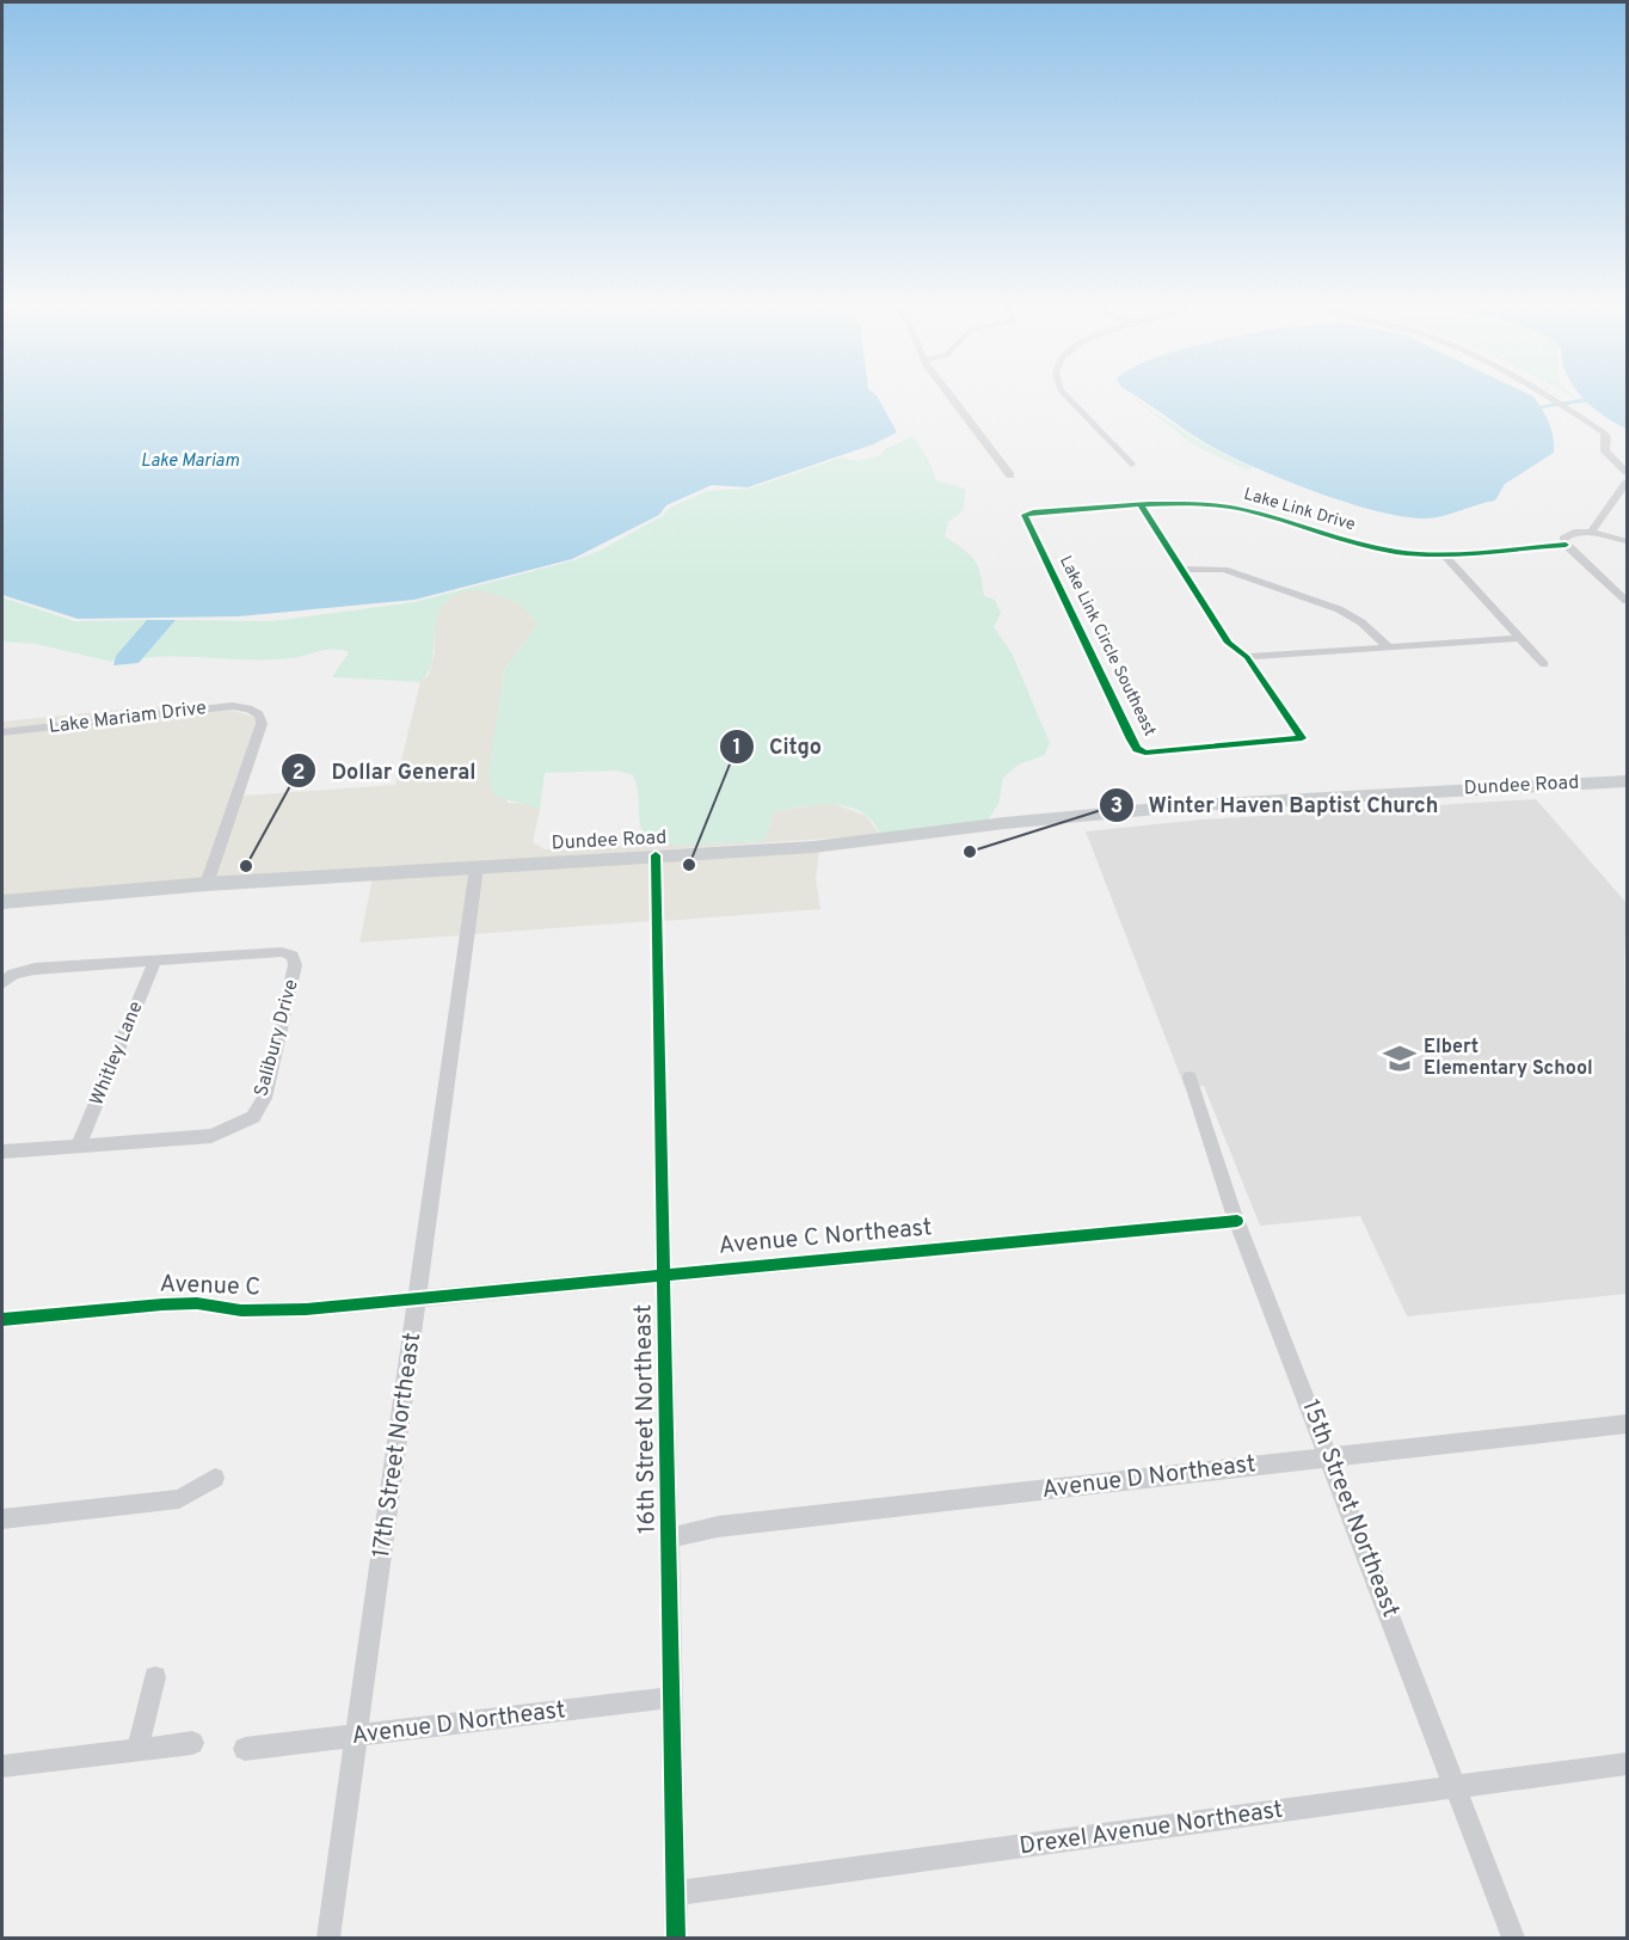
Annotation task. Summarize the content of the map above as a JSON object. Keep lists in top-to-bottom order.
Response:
{
  "streets": {
    "main road": ["Dundee Road"],
    "street": [
      "Lake Link Drive",
      "Lake Link Circle Southeast",
      "Lake Mariam Drive",
      "Salibury Drive",
      "Whitley Lane",
      "Avenue C Northeast",
      "Avenue C",
      "16th Street Northeast",
      "17th Street Northeast",
      "Avenue D Northeast",
      "15th Street Northeast",
      "Drexel Avenue Northeast"
    ]
  },
  "crossings": [
    ["Lake Link Drive", "Lake Link Circle Southeast"],
    ["Lake Mariam Drive", "Dundee Road"],
    ["Dundee Road", "16th Street Northeast"],
    ["Dundee Road", "17th Street Northeast"],
    ["Salibury Drive", "Whitley Lane"],
    ["Avenue C Northeast", "Avenue C"],
    ["Avenue C Northeast", "16th Street Northeast"],
    ["Avenue C Northeast", "17th Street Northeast"],
    ["Avenue C Northeast", "15th Street Northeast"],
    ["Avenue C", "17th Street Northeast"],
    ["16th Street Northeast", "Avenue D Northeast"],
    ["16th Street Northeast", "Drexel Avenue Northeast"],
    ["17th Street Northeast", "Avenue D Northeast"],
    ["Avenue D Northeast", "15th Street Northeast"],
    ["15th Street Northeast", "Drexel Avenue Northeast"]
  ],
  "water": ["Lake Mariam"],
  "places": {
    "other": ["Winter Haven Baptist Church", "Citgo", "Dollar General"],
    "school or university": ["Elbert Elementary School"]
  }
}
